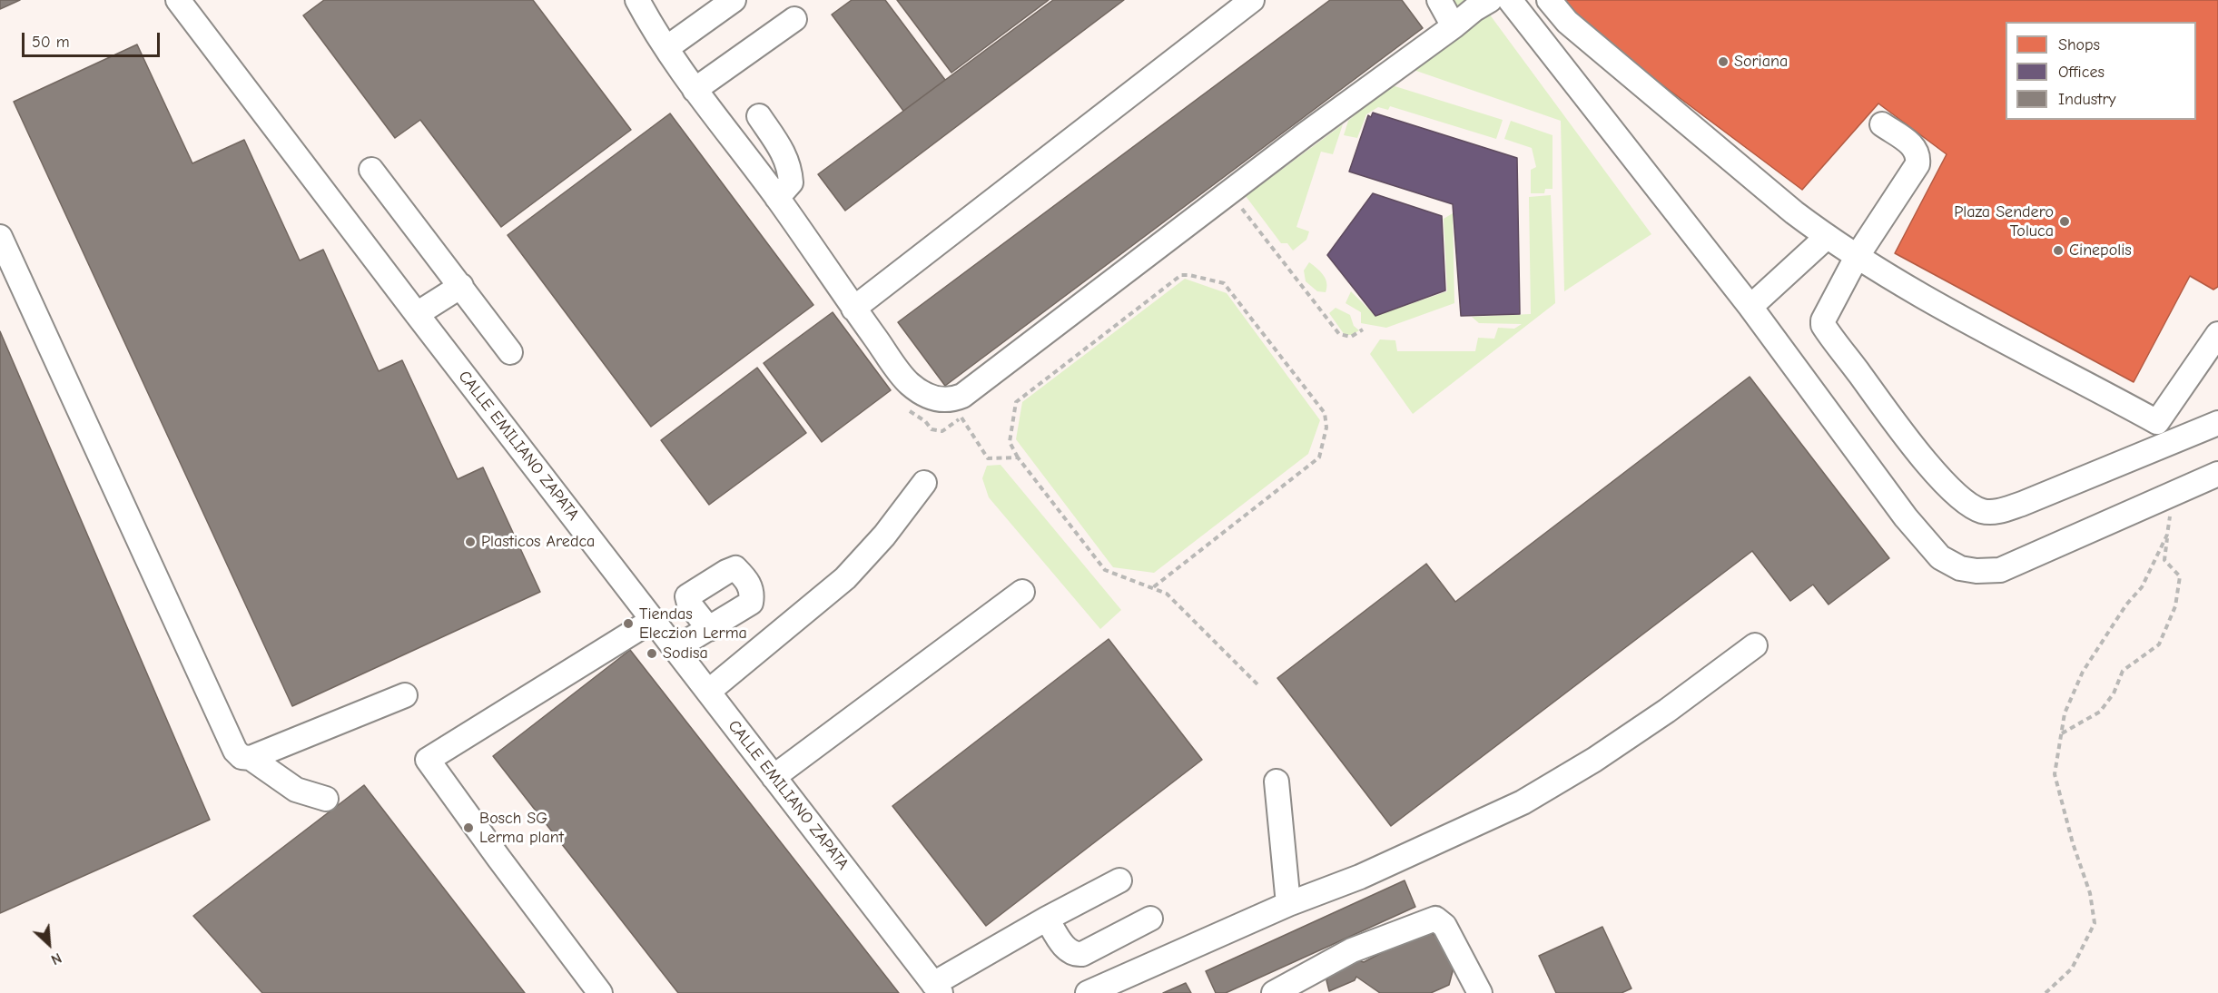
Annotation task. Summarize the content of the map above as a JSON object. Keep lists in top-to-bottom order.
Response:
{
  "streets": {
    "street": ["CALLE EMILIANO ZAPATA"]
  },
  "places": [
    "Soriana",
    "Plaza Sendero Toluca",
    "Cinepolis",
    "Plasticos Aredca",
    "Tiendas Eleczion Lerma",
    "Sodisa",
    "Bosch SG Lerma plant"
  ],
  "legend": ["Shops", "Offices", "Industry"],
  "scale_bar": "50 m",
  "north": "bottom right"
}
